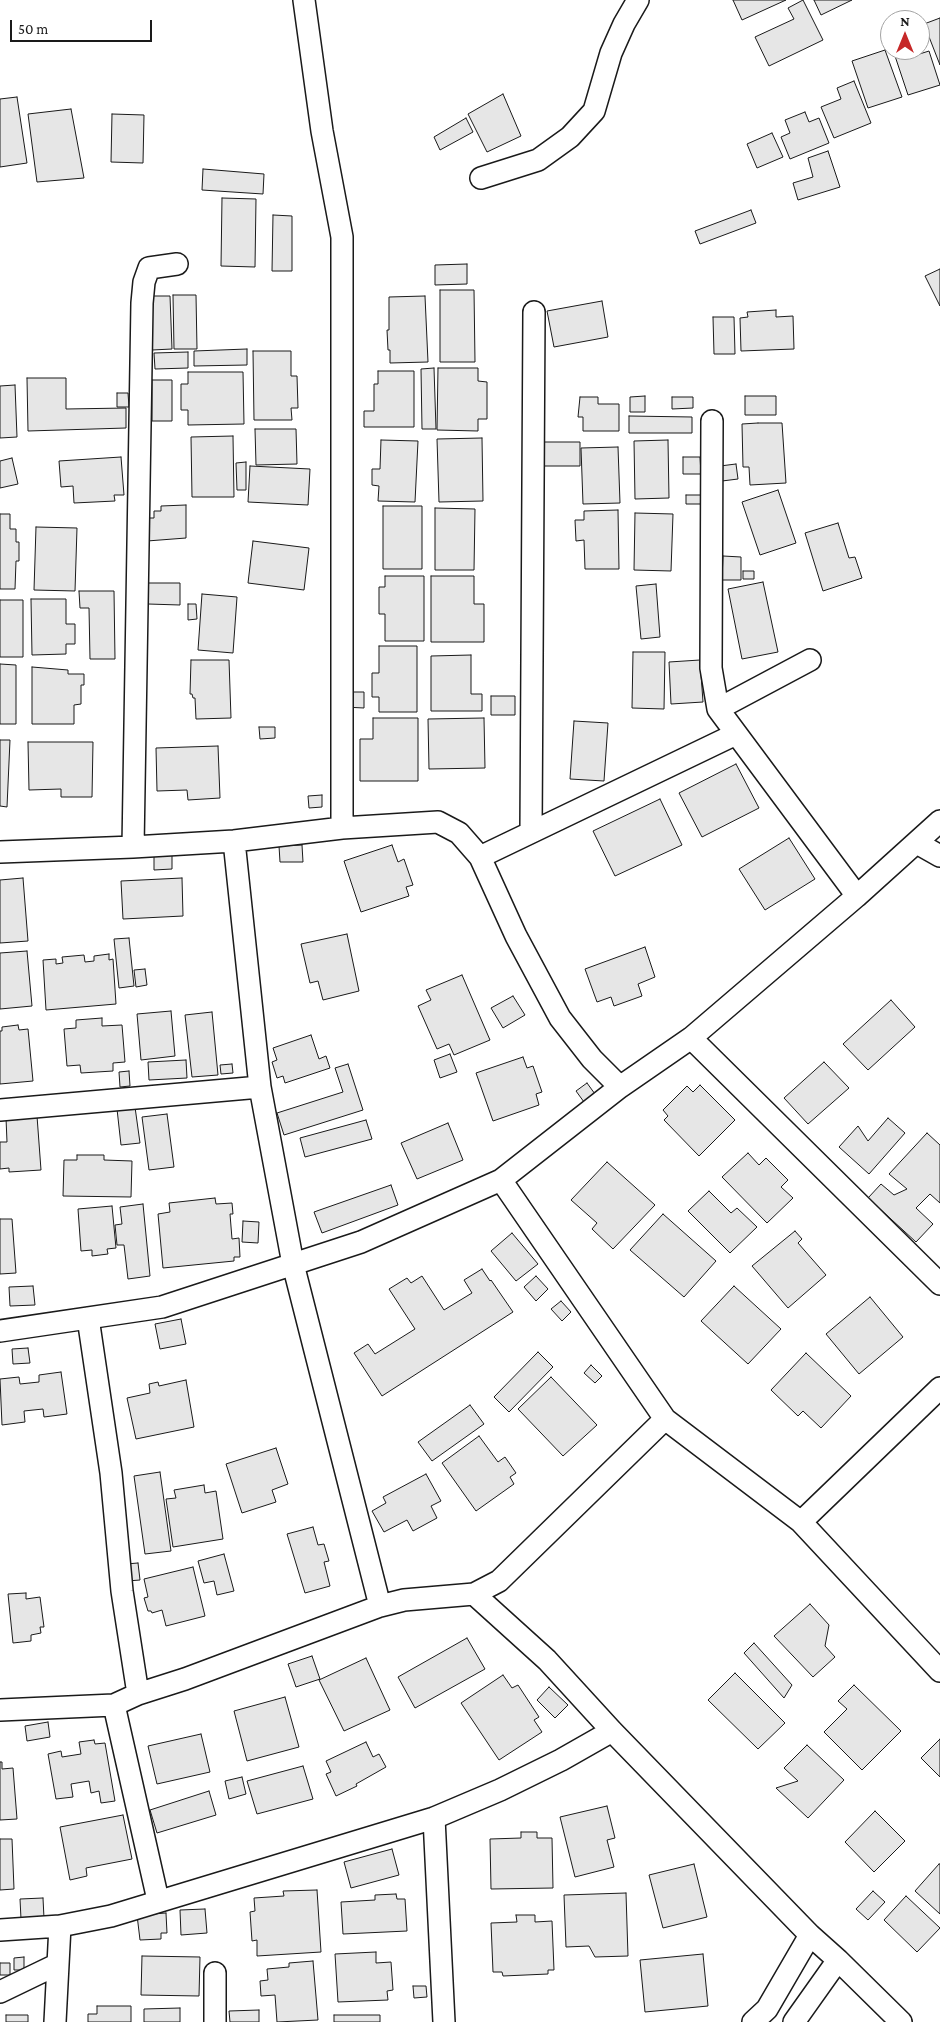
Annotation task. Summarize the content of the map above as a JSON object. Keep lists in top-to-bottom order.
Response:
{
  "scale_bar": "50 m",
  "north": "top"
}
